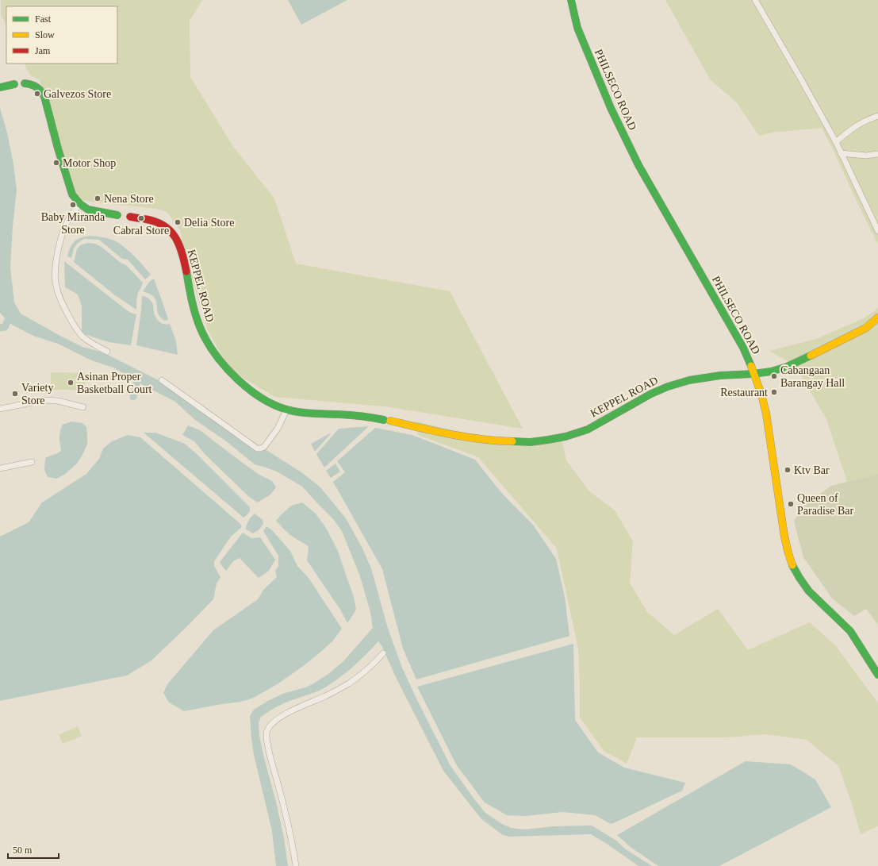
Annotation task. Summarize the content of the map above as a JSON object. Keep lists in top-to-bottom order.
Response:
{
  "streets": {
    "street": ["PHILSECO ROAD", "KEPPEL ROAD"]
  },
  "crossings": [
    ["PHILSECO ROAD", "KEPPEL ROAD"]
  ],
  "places": [
    "Galvezos Store",
    "Motor Shop",
    "Nena Store",
    "Baby Miranda Store",
    "Cabral Store",
    "Delia Store",
    "Cabangaan Barangay Hall",
    "Asinan Proper Basketball Court",
    "Restaurant",
    "Variety Store",
    "Ktv Bar",
    "Queen of Paradise Bar"
  ],
  "legend": ["Fast", "Slow", "Jam"],
  "scale_bar": "50 m"
}
